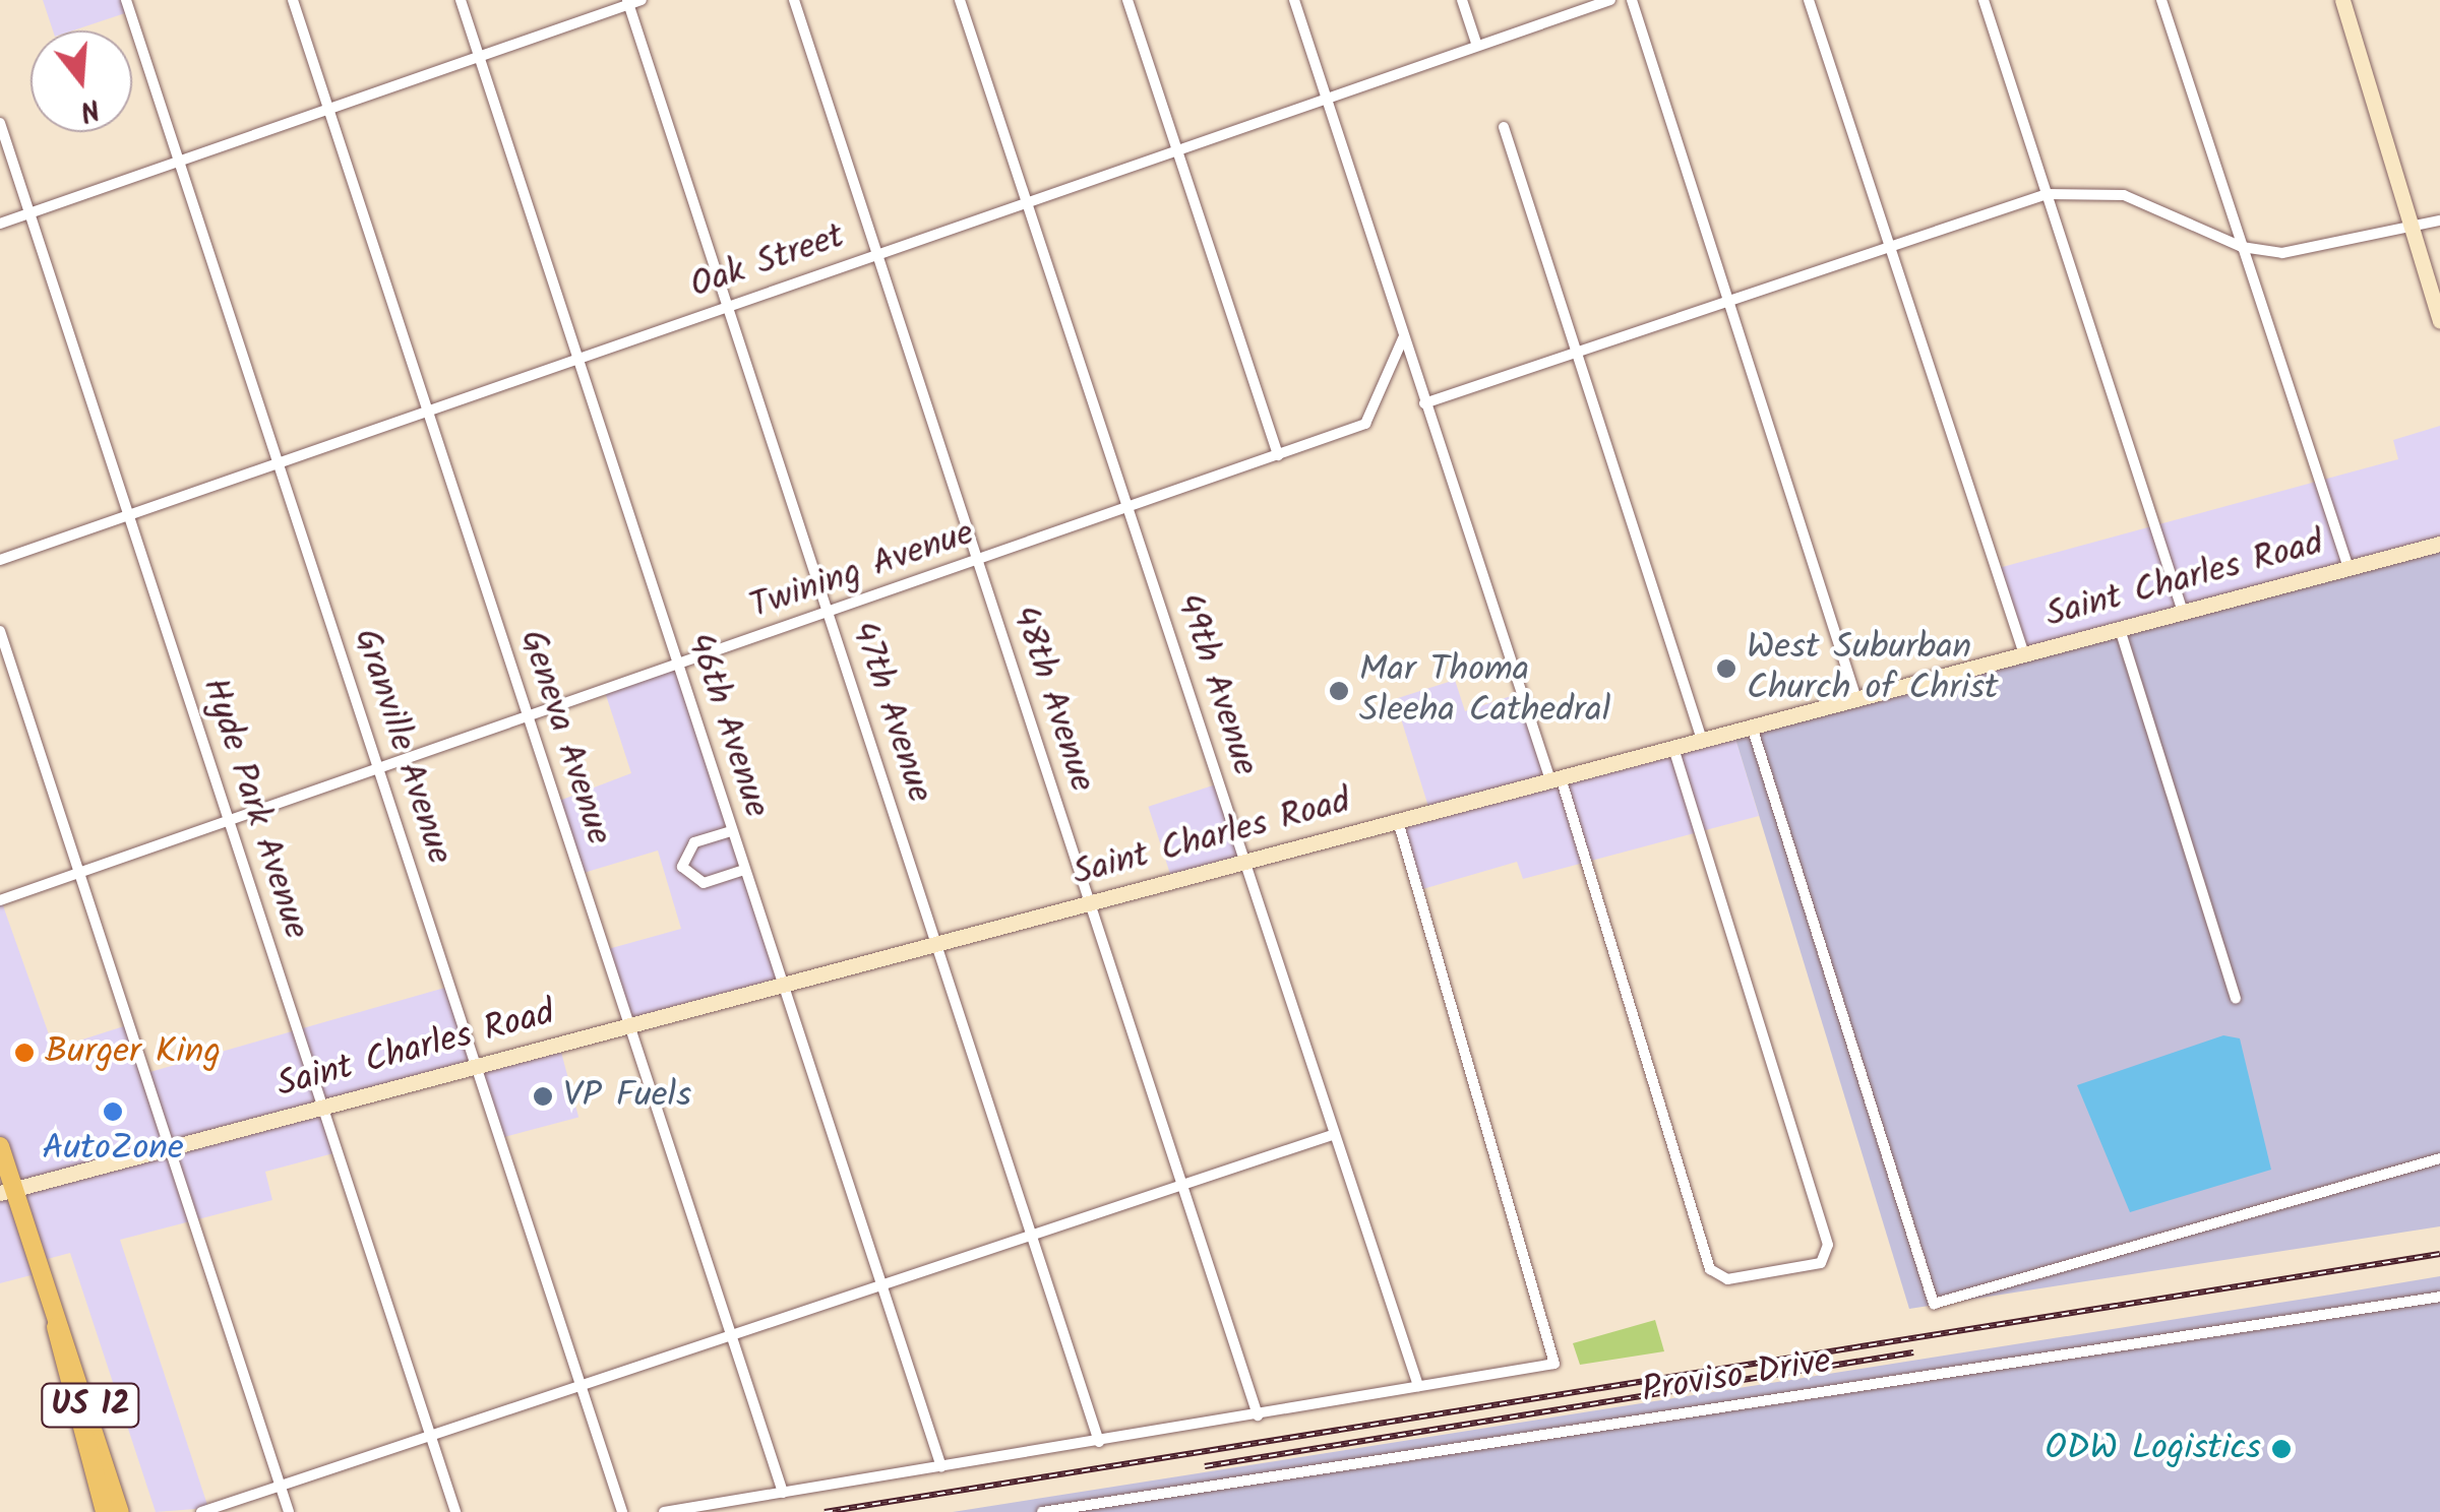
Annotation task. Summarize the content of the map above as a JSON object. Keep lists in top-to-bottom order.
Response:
{
  "streets": {
    "main road": ["Saint Charles Road", "US 12"],
    "street": [
      "Oak Street",
      "Twining Avenue",
      "49th Avenue",
      "48th Avenue",
      "47th Avenue",
      "46th Avenue",
      "Geneva Avenue",
      "Granville Avenue",
      "Hyde Park Avenue",
      "Proviso Drive"
    ]
  },
  "crossings": [
    ["Oak Street", "49th Avenue"],
    ["Oak Street", "48th Avenue"],
    ["Oak Street", "47th Avenue"],
    ["Oak Street", "46th Avenue"],
    ["Oak Street", "Geneva Avenue"],
    ["Oak Street", "Granville Avenue"],
    ["Oak Street", "Hyde Park Avenue"],
    ["Twining Avenue", "49th Avenue"],
    ["Twining Avenue", "48th Avenue"],
    ["Twining Avenue", "47th Avenue"],
    ["Twining Avenue", "46th Avenue"],
    ["Twining Avenue", "Geneva Avenue"],
    ["Twining Avenue", "Granville Avenue"],
    ["Twining Avenue", "Hyde Park Avenue"],
    ["Saint Charles Road", "49th Avenue"],
    ["Saint Charles Road", "48th Avenue"],
    ["Saint Charles Road", "47th Avenue"],
    ["Saint Charles Road", "46th Avenue"],
    ["Saint Charles Road", "Geneva Avenue"],
    ["Saint Charles Road", "Granville Avenue"],
    ["Saint Charles Road", "Hyde Park Avenue"],
    ["Saint Charles Road", "US 12"]
  ],
  "places": [
    "West Suburban Church of Christ",
    "Mar Thoma Sleeha Cathedral",
    "Burger King",
    "VP Fuels",
    "AutoZone",
    "ODW Logistics"
  ],
  "north": "bottom"
}
